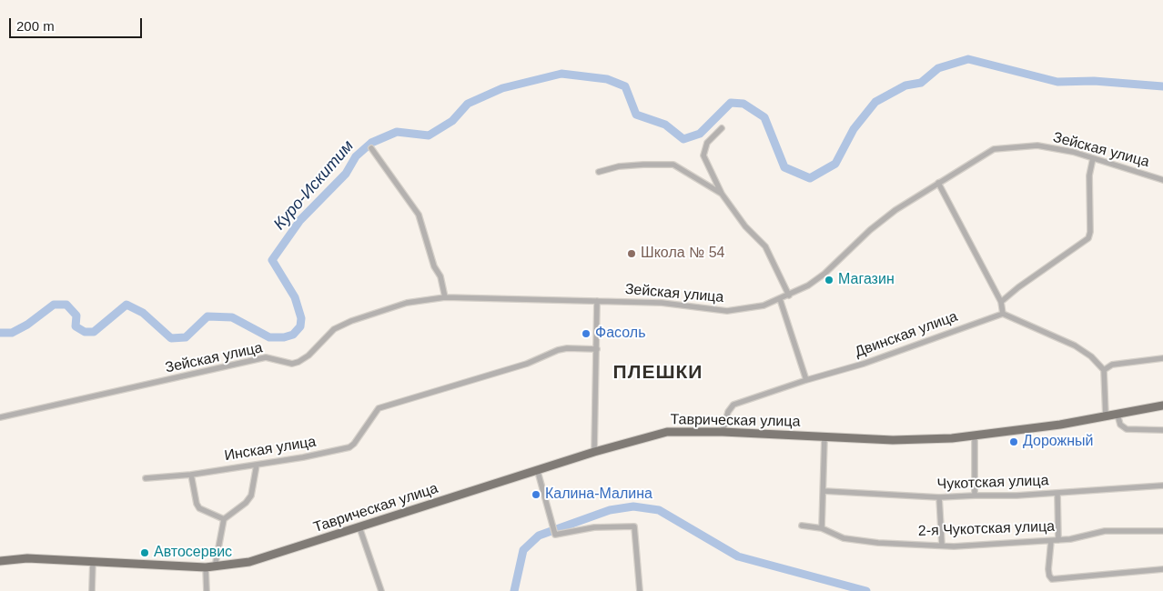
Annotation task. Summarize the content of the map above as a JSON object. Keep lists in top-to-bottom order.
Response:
{
  "streets": {
    "main road": ["Таврическая улица"],
    "street": [
      "Зейская улица",
      "Двинская улица",
      "Инская улица",
      "Чукотская улица",
      "2-я Чукотская улица"
    ]
  },
  "crossings": [
    ["Двинская улица", "Таврическая улица"]
  ],
  "districts": ["ПЛЕШКИ"],
  "water": ["Куро-Искитим"],
  "places": [
    "Школа № 54",
    "Магазин",
    "Фасоль",
    "Дорожный",
    "Калина-Малина",
    "Автосервис"
  ],
  "scale_bar": "200 m"
}
